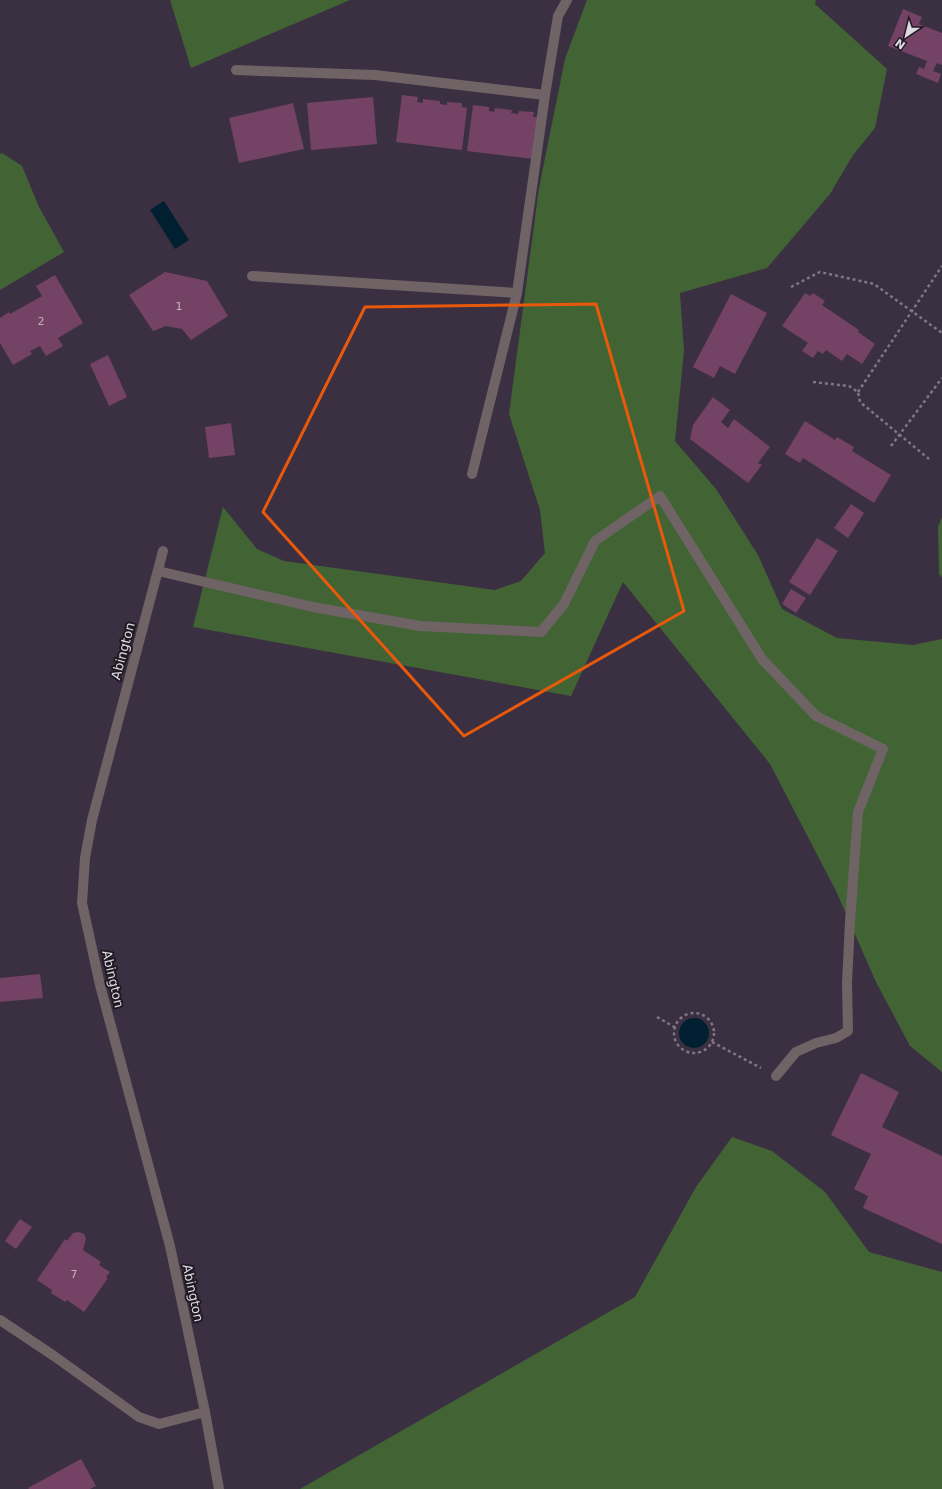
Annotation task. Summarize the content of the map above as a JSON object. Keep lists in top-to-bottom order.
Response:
{
  "streets": {
    "street": ["Abington"]
  },
  "house_numbers": ["1", "2", "7"],
  "north": "bottom left"
}
